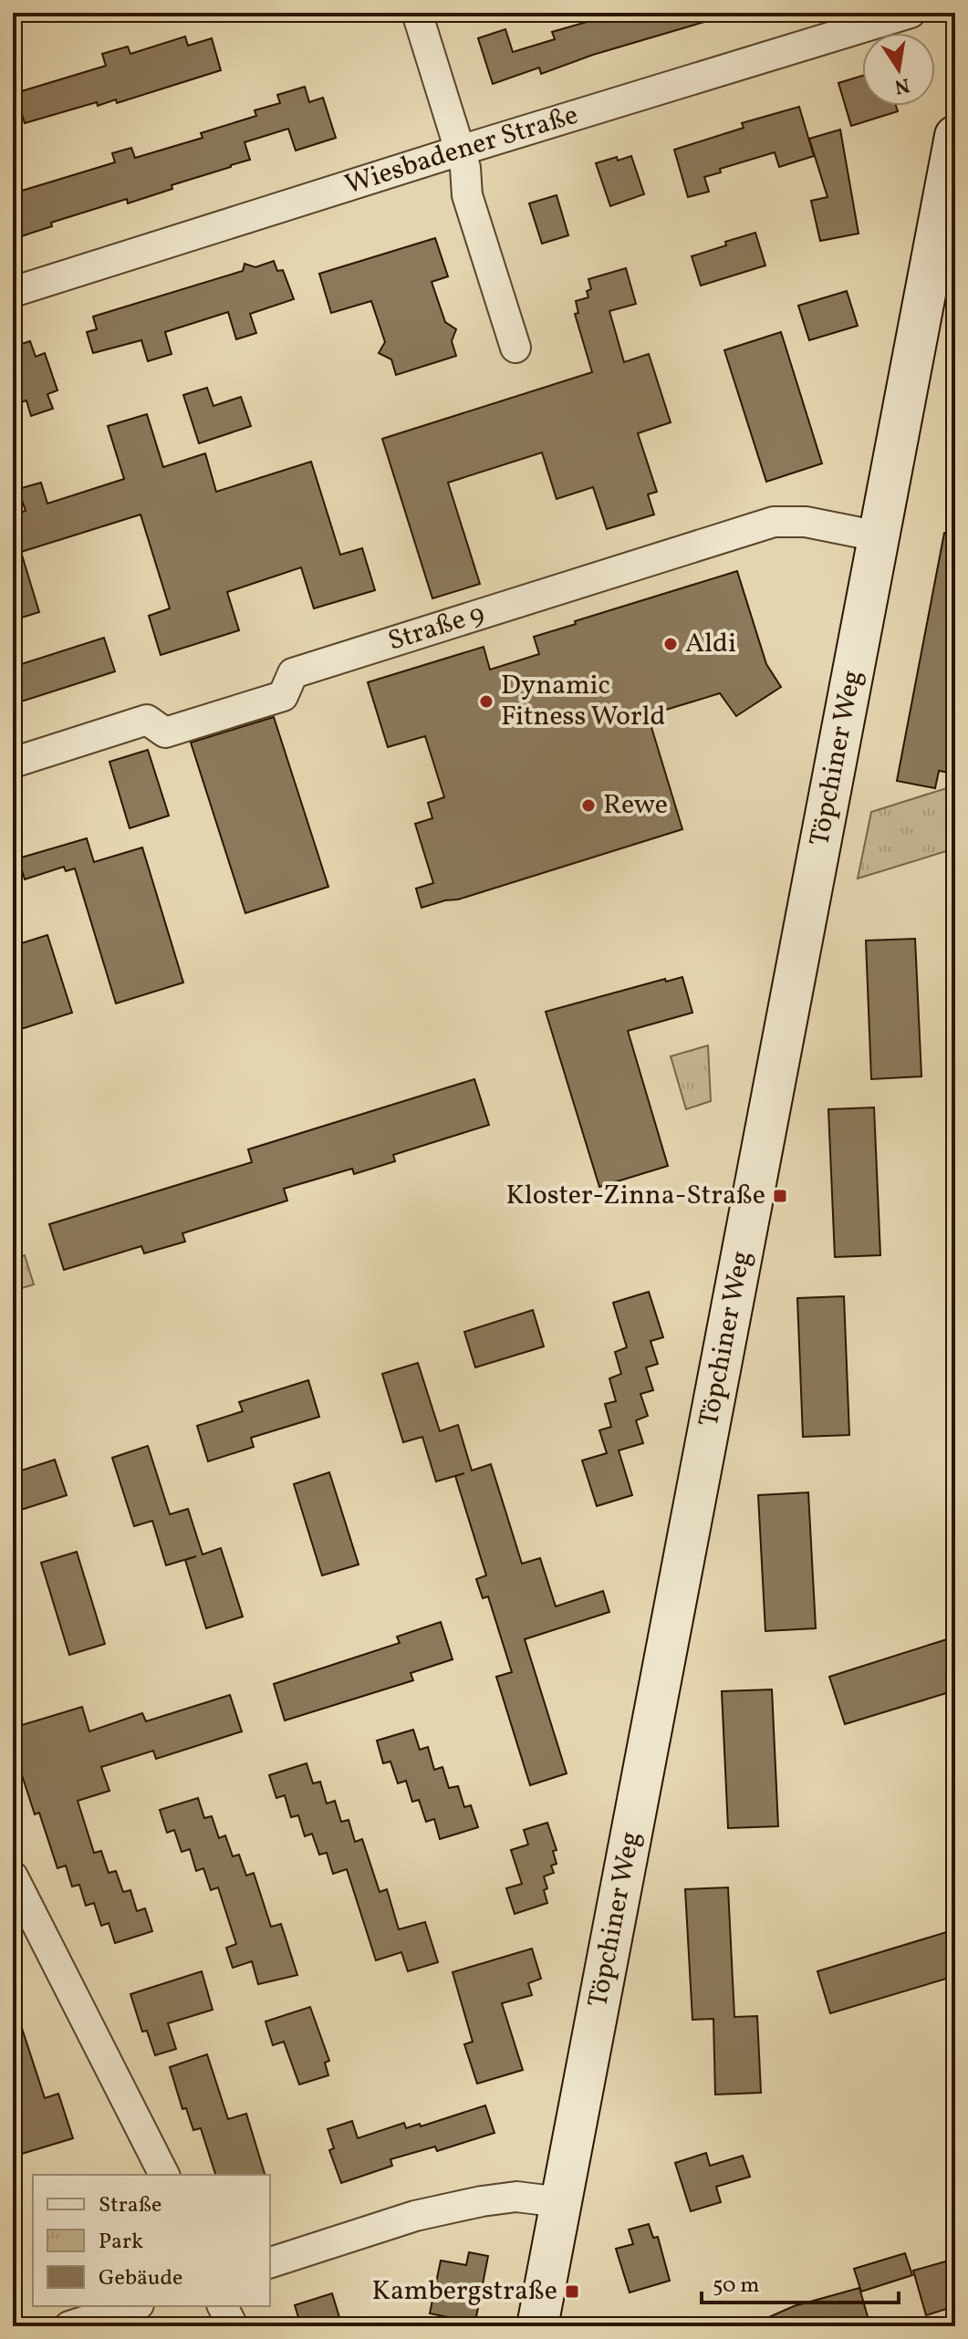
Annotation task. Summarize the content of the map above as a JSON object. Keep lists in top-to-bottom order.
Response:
{
  "streets": {
    "street": ["Wiesbadener Straße", "Straße 9", "Töpchiner Weg"]
  },
  "crossings": [
    ["Straße 9", "Töpchiner Weg"]
  ],
  "places": {
    "other": ["Aldi", "Dynamic Fitness World", "Rewe"],
    "transit": ["Kloster-Zinna-Straße", "Kambergstraße"]
  },
  "legend": ["Straße", "Park", "Gebäude"],
  "scale_bar": "50 m",
  "north": "bottom"
}
